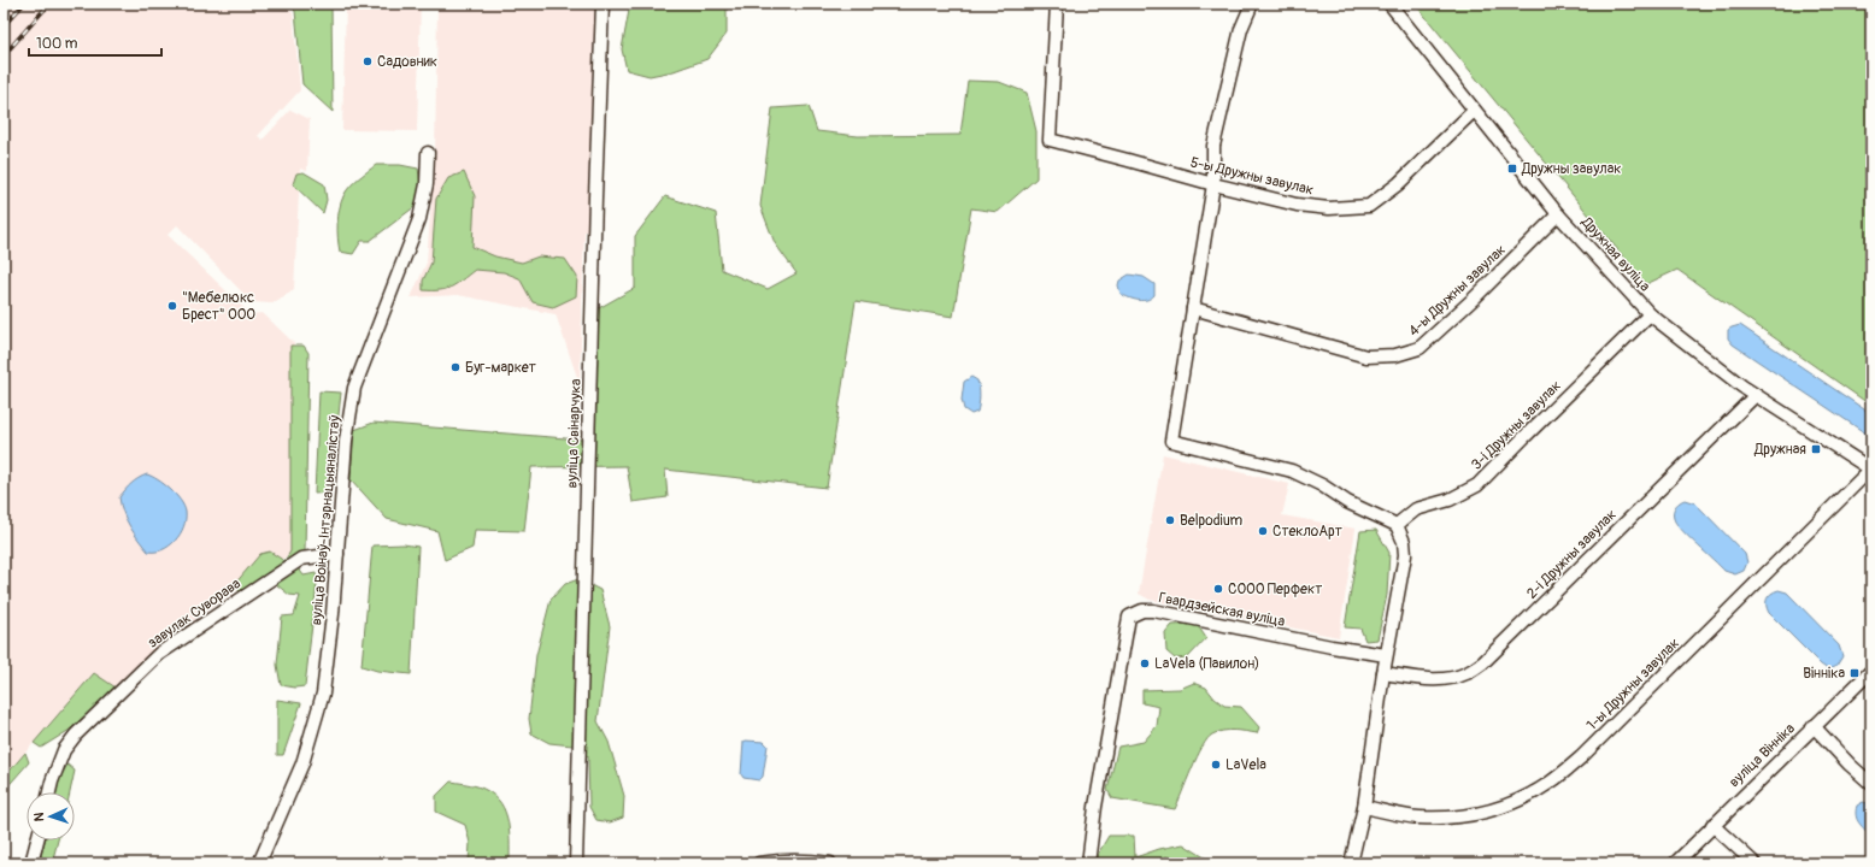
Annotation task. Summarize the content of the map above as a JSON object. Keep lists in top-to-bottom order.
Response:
{
  "streets": {
    "street": [
      "5-ы Дружны завулак",
      "Дружная вуліца",
      "4-ы Дружны завулак",
      "3-і Дружны завулак",
      "вуліца Свінарчука",
      "вуліца Воінаў-Інтэрнацыяналістаў",
      "2-і Дружны завулак",
      "Гвардзейская вуліца",
      "завулак Суворава",
      "1-ы Дружны завулак",
      "вуліца Вінніка"
    ]
  },
  "crossings": [
    ["5-ы Дружны завулак", "Дружная вуліца"],
    ["Дружная вуліца", "4-ы Дружны завулак"],
    ["Дружная вуліца", "3-і Дружны завулак"],
    ["Дружная вуліца", "2-і Дружны завулак"],
    ["Дружная вуліца", "1-ы Дружны завулак"],
    ["вуліца Воінаў-Інтэрнацыяналістаў", "завулак Суворава"]
  ],
  "places": {
    "other": [
      "Садовник",
      "\"Мебелюкс Брест\" ООО",
      "Буг-маркет",
      "Belpodium",
      "СтеклоАрт",
      "СООО Перфект",
      "LaVela (Павилон)",
      "LaVela"
    ],
    "transit": ["Дружны завулак", "Дружная", "Вінніка"]
  },
  "scale_bar": "100 m",
  "north": "left"
}
